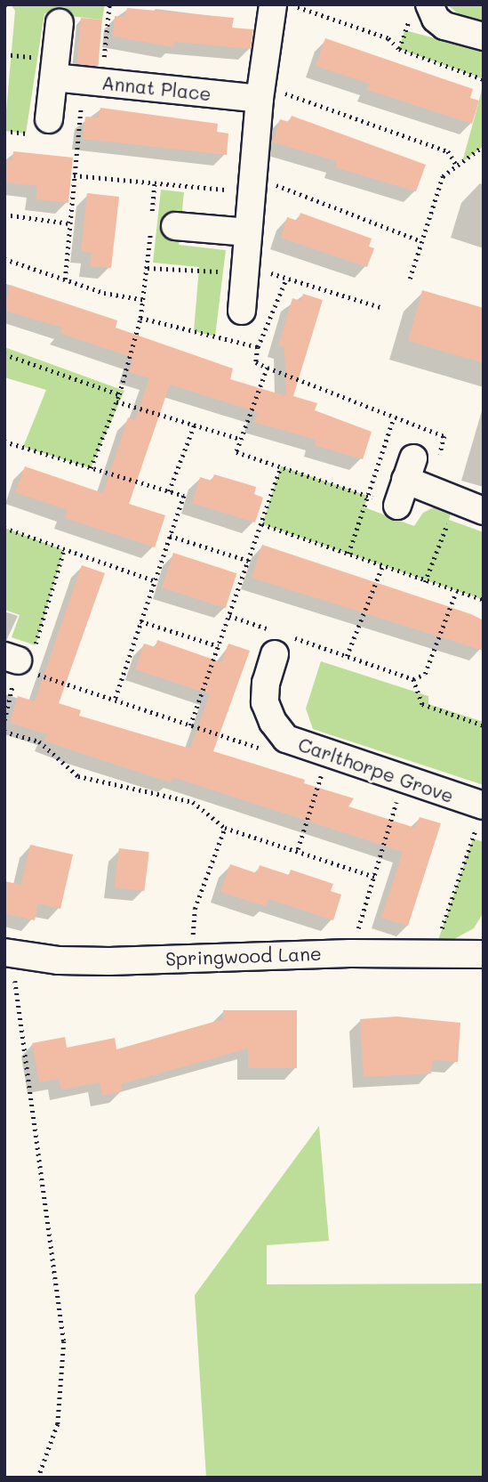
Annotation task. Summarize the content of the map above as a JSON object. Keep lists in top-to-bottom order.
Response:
{
  "streets": {
    "street": ["Annat Place", "Carlthorpe Grove", "Springwood Lane"]
  }
}
